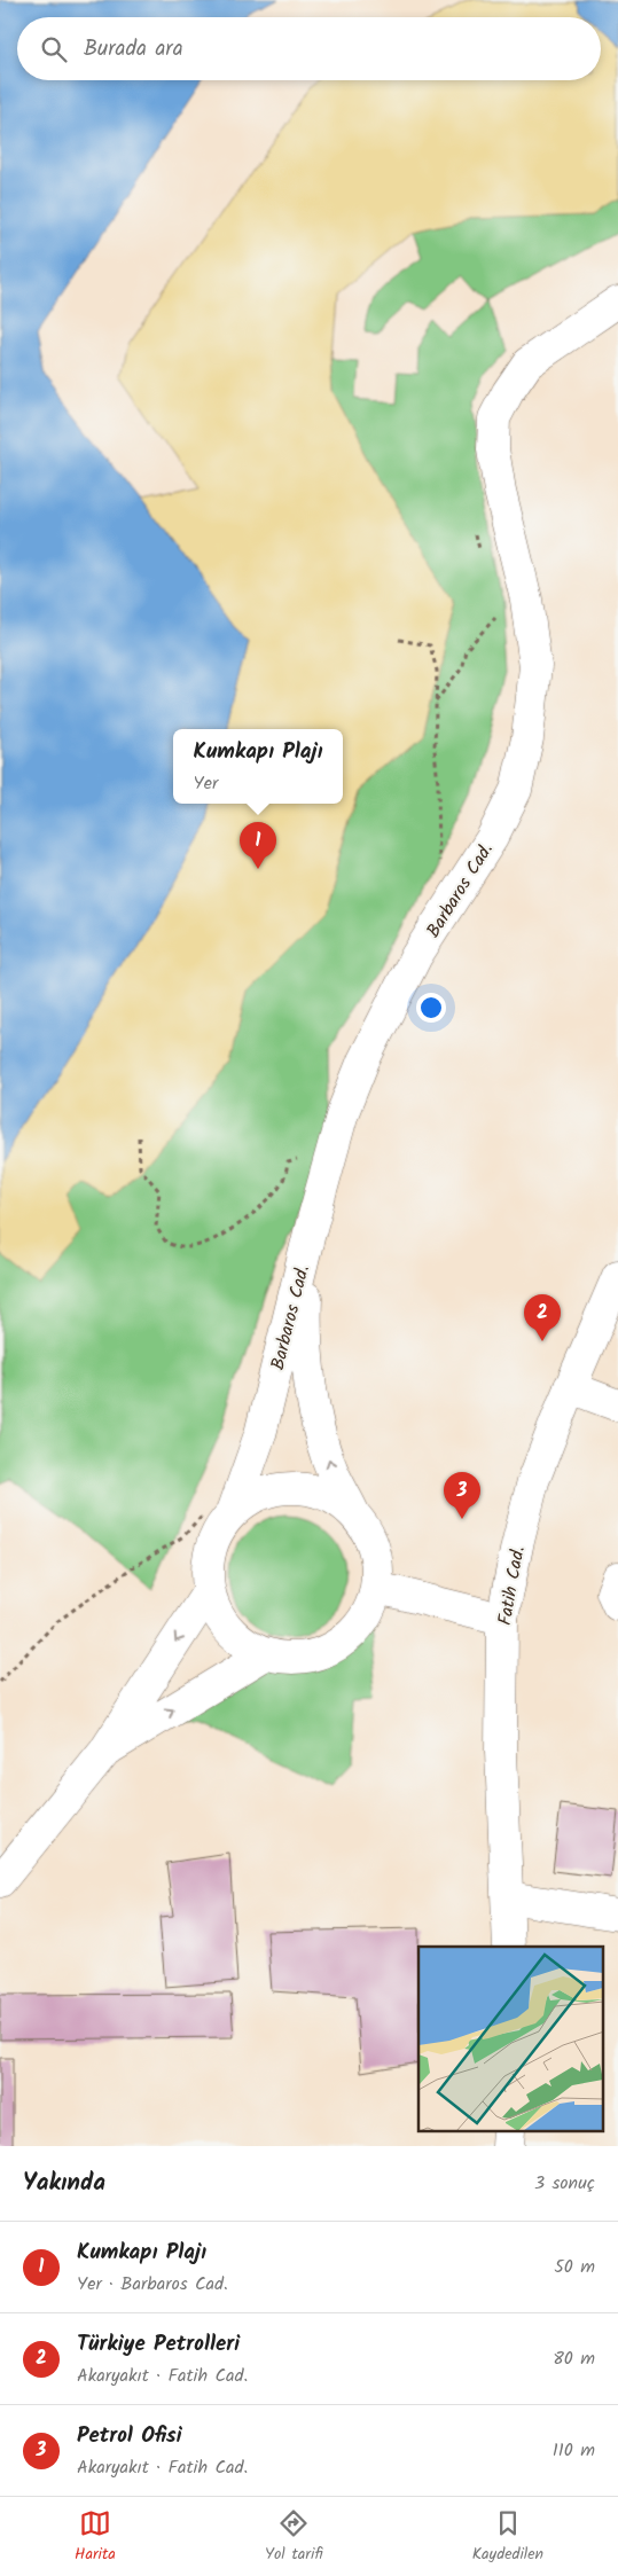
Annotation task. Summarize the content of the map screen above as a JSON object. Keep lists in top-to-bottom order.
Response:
{
  "streets": {
    "main road": ["Barbaros Cad.", "Fatih Cad."]
  },
  "page": {
    "search": "Burada ara",
    "popup": ["Kumkapı Plajı", "Yer"],
    "pins": ["1", "2", "3"],
    "heading": ["Yakında", "3 sonuç"],
    "list": [
      {
        "mark": "1",
        "name": "Kumkapı Plajı",
        "note": "Yer · Barbaros Cad.",
        "value": "50 m"
      },
      {
        "mark": "2",
        "name": "Türkiye Petrolleri",
        "note": "Akaryakıt · Fatih Cad.",
        "value": "80 m"
      },
      {
        "mark": "3",
        "name": "Petrol Ofisi",
        "note": "Akaryakıt · Fatih Cad.",
        "value": "110 m"
      }
    ],
    "nav": ["Harita", "Yol tarifi", "Kaydedilen"]
  }
}
